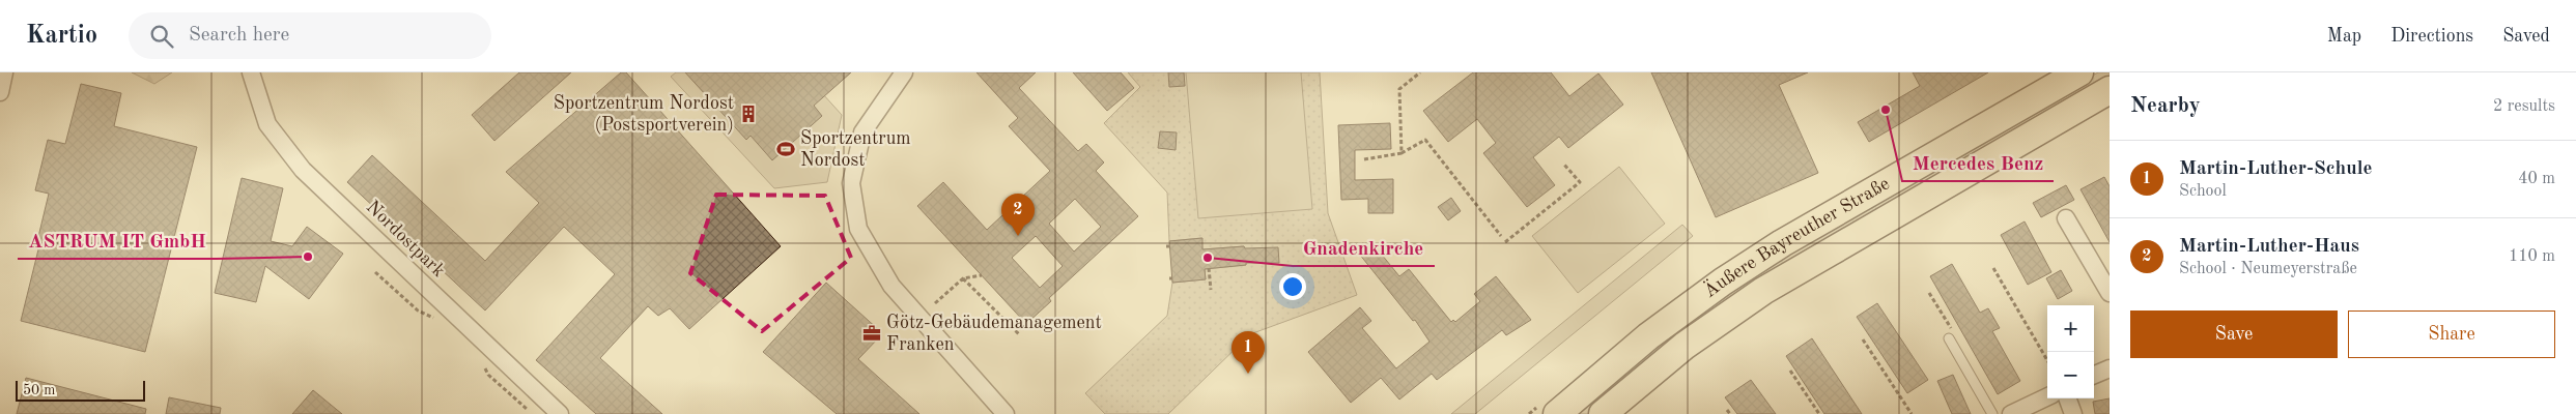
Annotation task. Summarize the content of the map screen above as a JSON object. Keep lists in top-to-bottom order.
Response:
{
  "streets": {
    "main road": ["Äußere Bayreuther Straße"],
    "street": ["Nordostpark"]
  },
  "places": {
    "other": ["Mercedes Benz", "ASTRUM IT GmbH", "Gnadenkirche"],
    "building": ["Sportzentrum Nordost (Postsportverein)"],
    "sports": ["Sportzentrum Nordost"],
    "office": ["Götz-Gebäudemanagement Franken"]
  },
  "scale_bar": "50 m",
  "page": {
    "header": "Kartio",
    "search": "Search here",
    "nav": ["Map", "Directions", "Saved"],
    "heading": ["Nearby", "2 results"],
    "list": [
      {
        "mark": "1",
        "name": "Martin-Luther-Schule",
        "note": "School",
        "value": "40 m"
      },
      {
        "mark": "2",
        "name": "Martin-Luther-Haus",
        "note": "School · Neumeyerstraße",
        "value": "110 m"
      }
    ],
    "pins": ["2", "1"],
    "buttons": ["Save", "Share"],
    "map_buttons": ["+", "−"],
    "scale": "50 m"
  }
}
